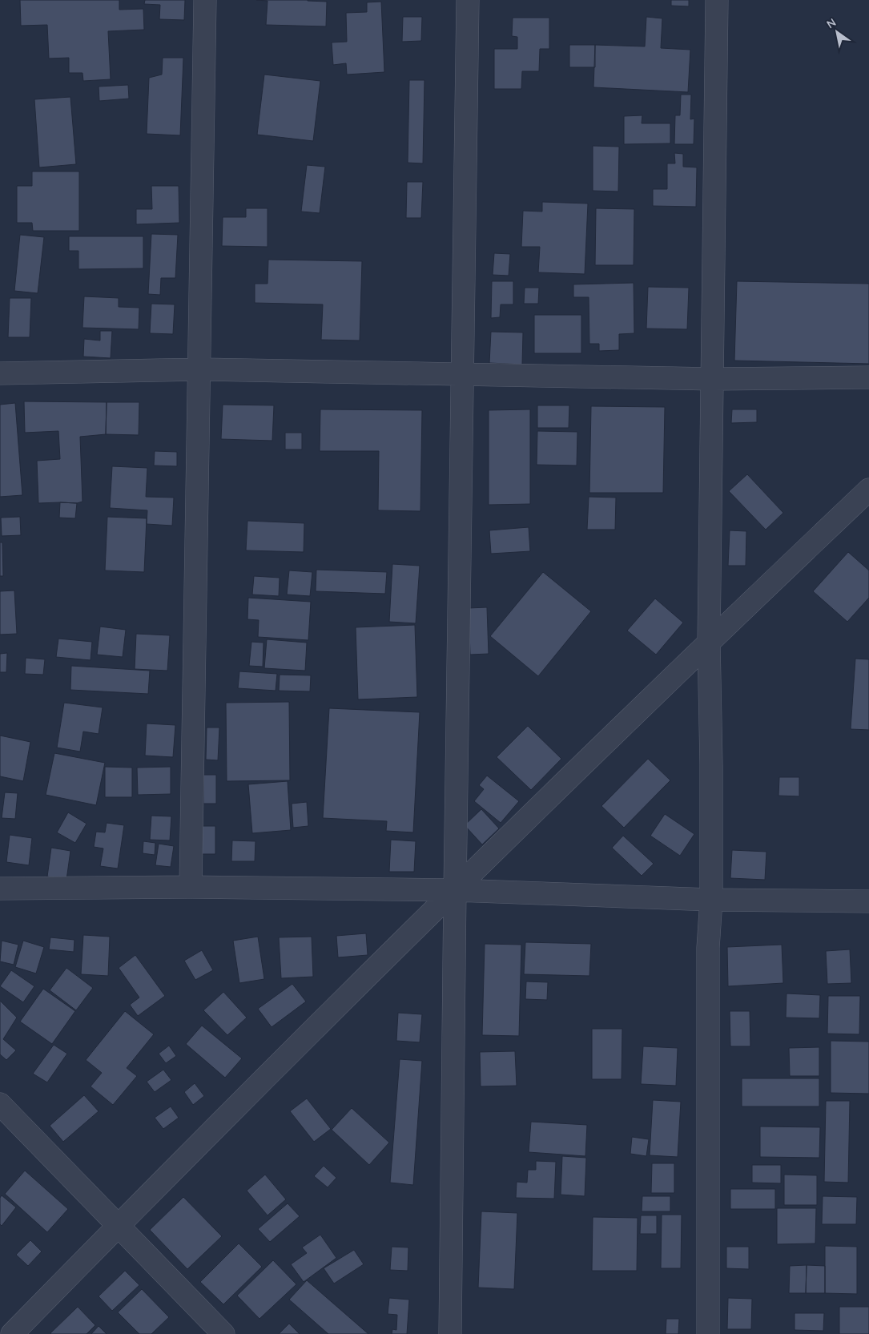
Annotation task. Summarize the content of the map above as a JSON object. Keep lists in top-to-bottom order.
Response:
{
  "north": "top left"
}
